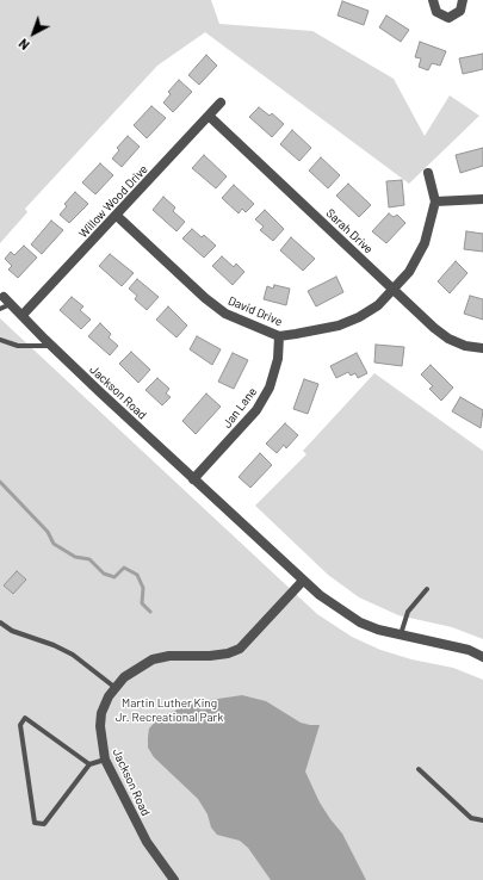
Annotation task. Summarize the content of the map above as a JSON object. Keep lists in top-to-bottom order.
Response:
{
  "streets": {
    "street": [
      "Willow Wood Drive",
      "Sarah Drive",
      "David Drive",
      "Jackson Road",
      "Jan Lane"
    ]
  },
  "crossings": [
    ["Willow Wood Drive", "Sarah Drive"],
    ["Willow Wood Drive", "David Drive"],
    ["Willow Wood Drive", "Jackson Road"],
    ["Sarah Drive", "David Drive"],
    ["David Drive", "Jan Lane"],
    ["Jackson Road", "Jan Lane"]
  ],
  "parks": ["Martin Luther King Jr. Recreational Park"],
  "north": "bottom left"
}
